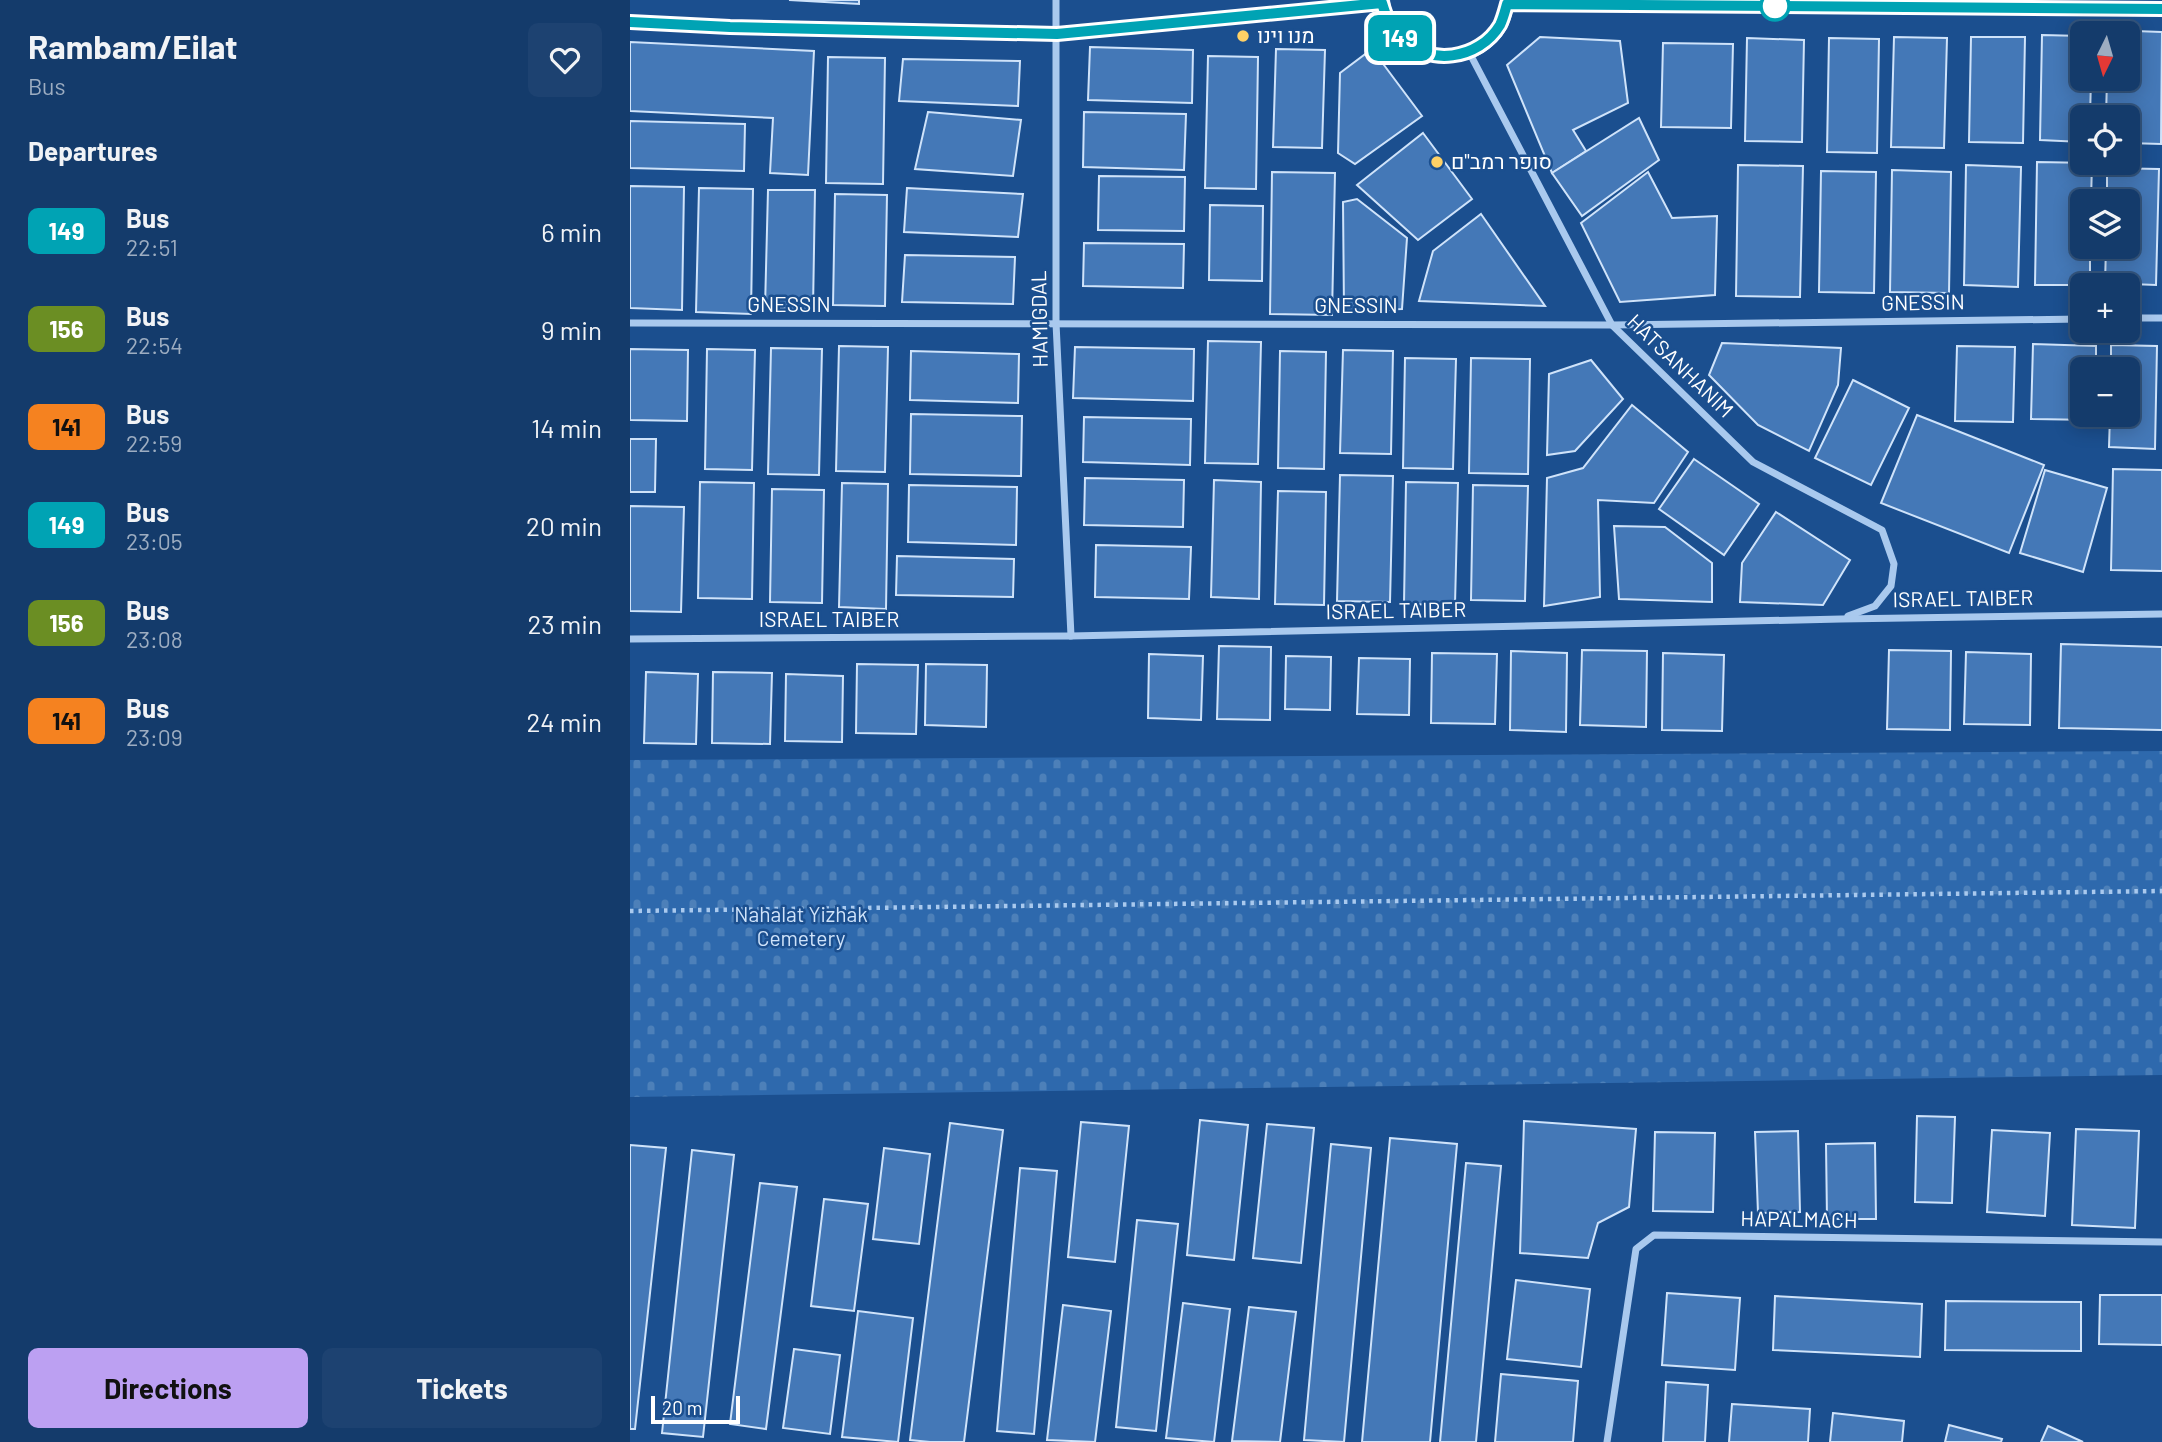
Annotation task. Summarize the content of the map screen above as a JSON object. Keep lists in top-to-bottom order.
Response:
{
  "streets": {
    "street": [
      "GNESSIN",
      "HAMIGDAL",
      "HATSANHANIM",
      "ISRAEL TAIBER",
      "HAPALMACH"
    ]
  },
  "crossings": [
    ["GNESSIN", "HAMIGDAL"],
    ["GNESSIN", "HATSANHANIM"],
    ["HAMIGDAL", "ISRAEL TAIBER"],
    ["HATSANHANIM", "ISRAEL TAIBER"]
  ],
  "parks": ["Nahalat Yizhak Cemetery"],
  "places": ["מנו וינו", "סופר רמב\"ם"],
  "lines": ["bus line 149"],
  "scale_bar": "20 m",
  "north": "bottom",
  "page": {
    "heading": [
      ["Rambam/Eilat", "Bus"],
      "Departures"
    ],
    "on_map": "149",
    "map_buttons": ["+", "−"],
    "list": [
      {
        "mark": "149",
        "name": "Bus",
        "note": "22:51",
        "value": "6 min"
      },
      {
        "mark": "156",
        "name": "Bus",
        "note": "22:54",
        "value": "9 min"
      },
      {
        "mark": "141",
        "name": "Bus",
        "note": "22:59",
        "value": "14 min"
      },
      {
        "mark": "149",
        "name": "Bus",
        "note": "23:05",
        "value": "20 min"
      },
      {
        "mark": "156",
        "name": "Bus",
        "note": "23:08",
        "value": "23 min"
      },
      {
        "mark": "141",
        "name": "Bus",
        "note": "23:09",
        "value": "24 min"
      }
    ],
    "buttons": ["Directions", "Tickets"],
    "scale": "20 m"
  }
}
